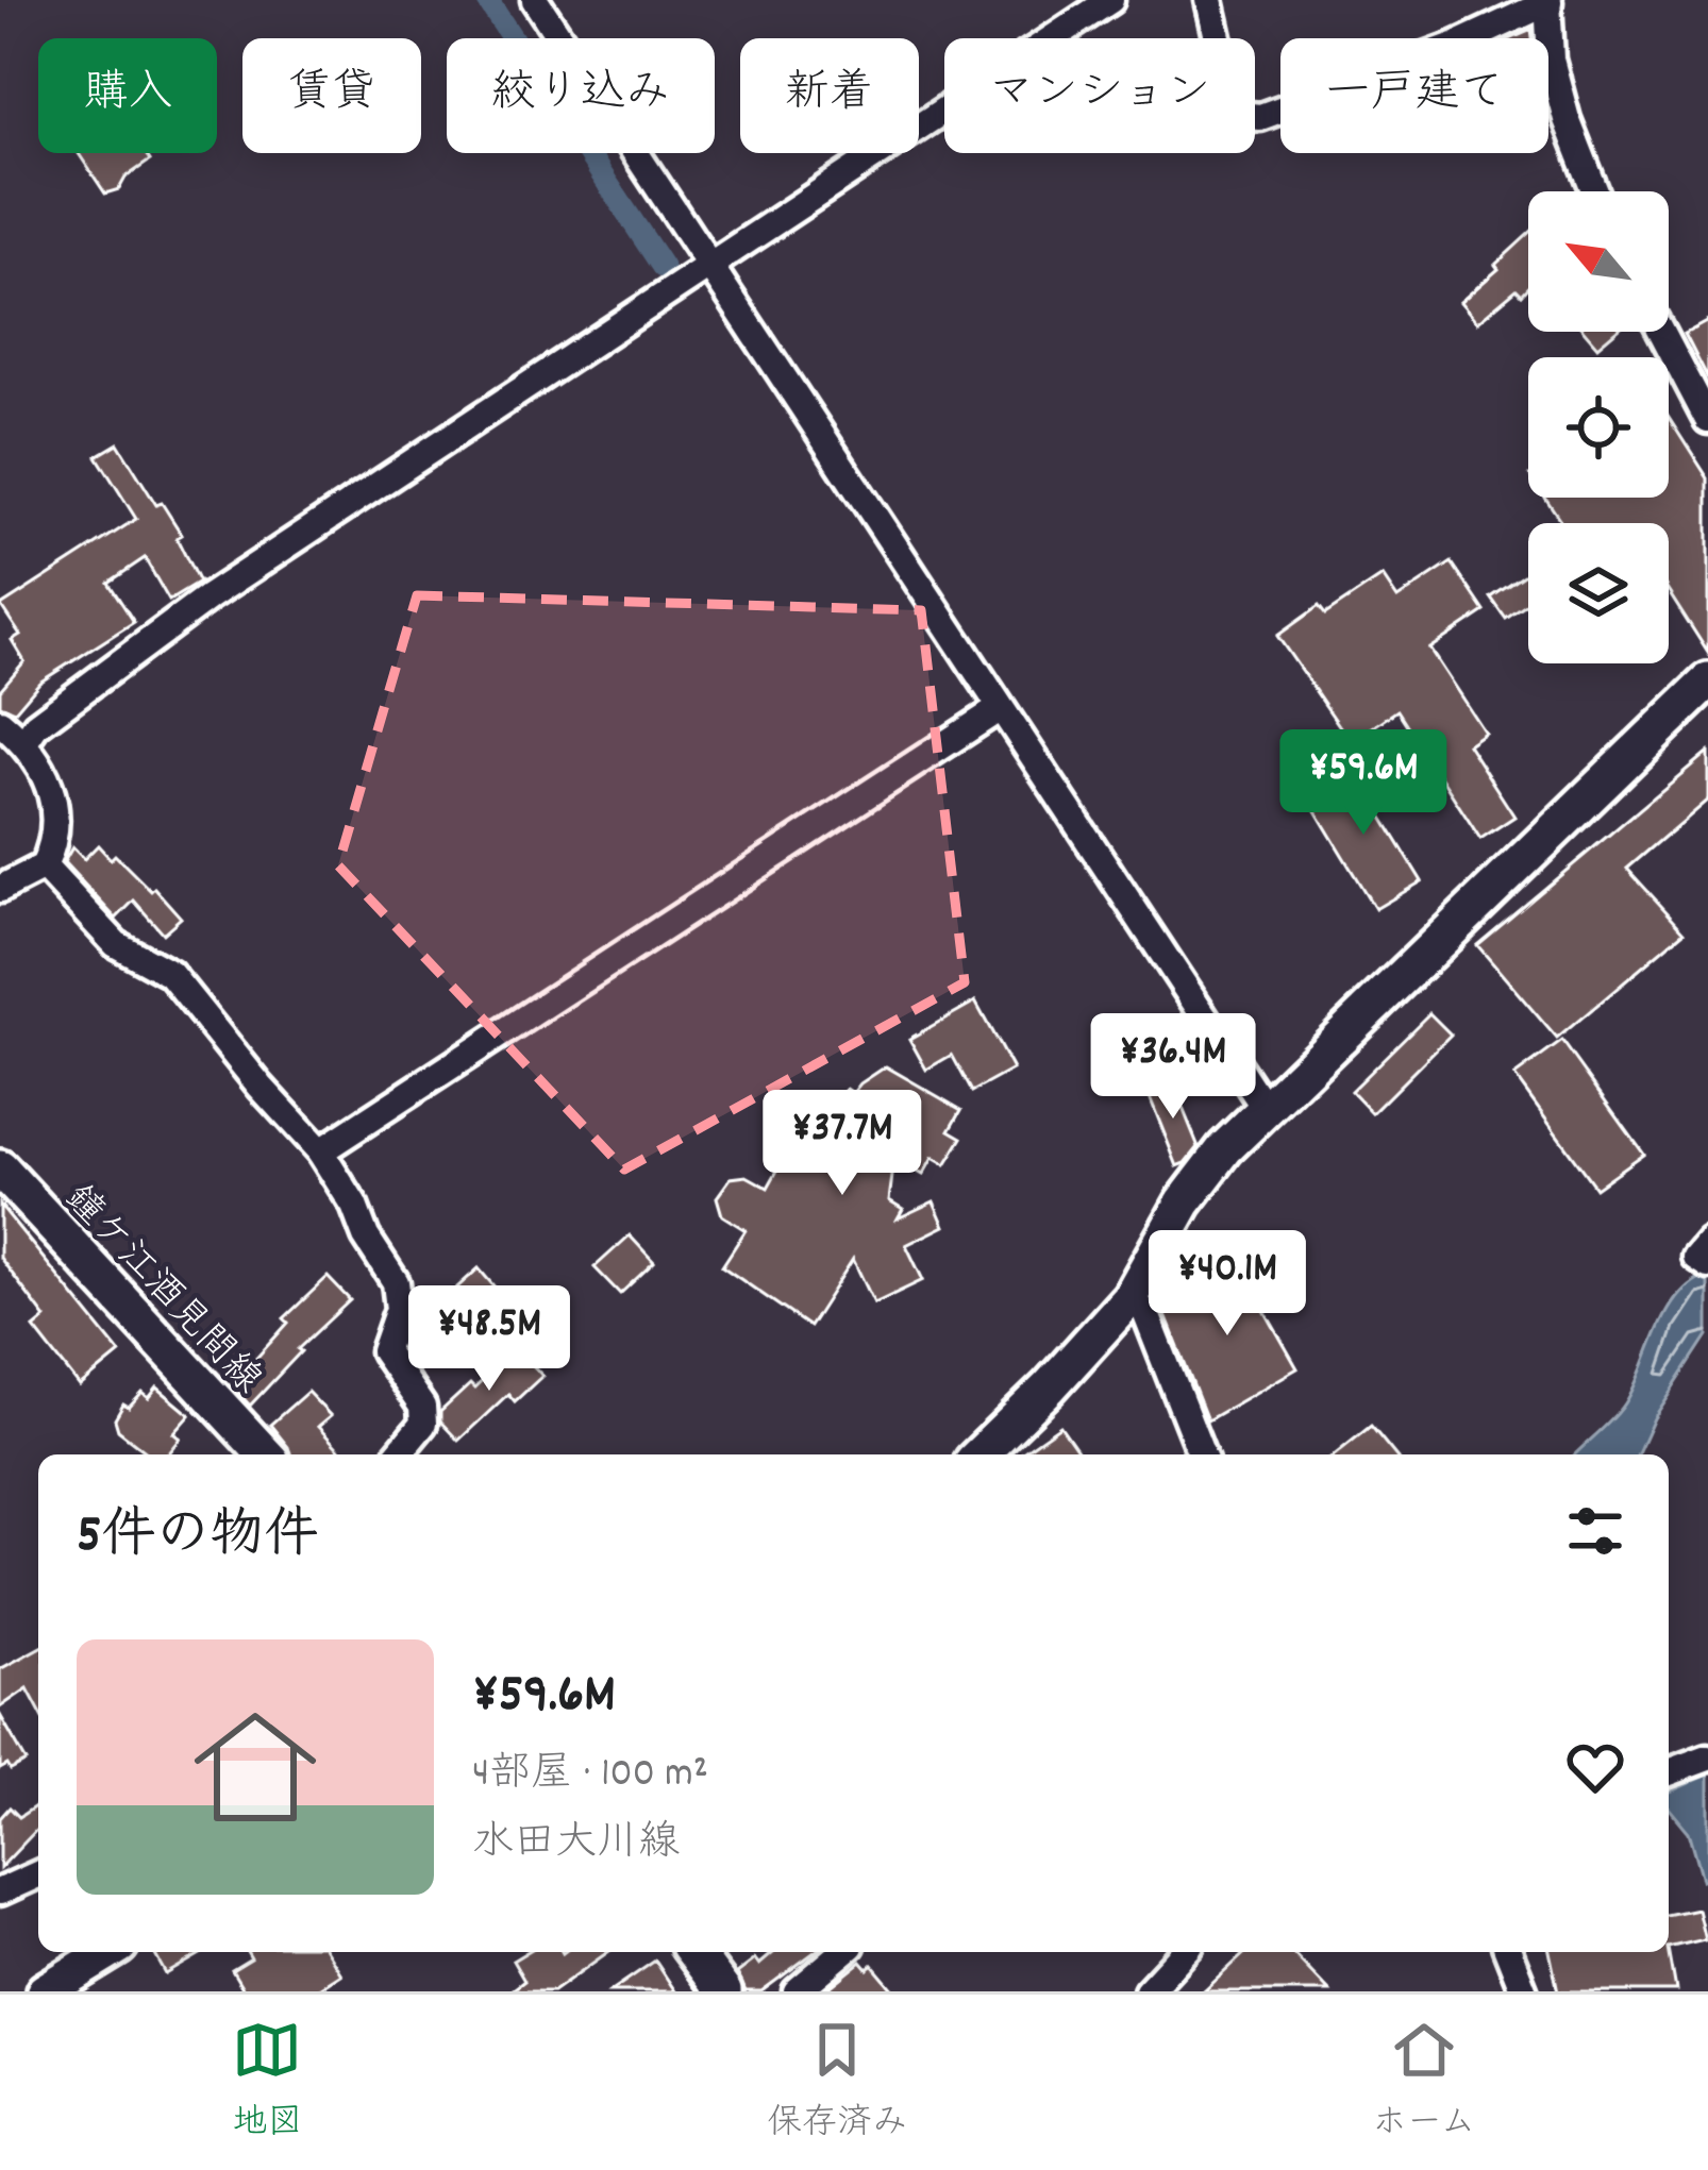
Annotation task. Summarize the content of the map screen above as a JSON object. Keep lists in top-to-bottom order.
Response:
{
  "streets": {
    "main road": ["鐘ケ江酒見間線"]
  },
  "north": "top left",
  "page": {
    "chip": [
      "購入",
      "賃貸",
      "絞り込み",
      "新着",
      "マンション",
      "一戸建て"
    ],
    "price": [
      "¥59.6M",
      "¥36.4M",
      "¥37.7M",
      "¥40.1M",
      "¥48.5M"
    ],
    "heading": "5件の物件",
    "list": [
      {
        "name": "¥59.6M",
        "note": "4部屋 · 100 m² · 水田大川線"
      }
    ],
    "tabs": ["地図", "保存済み", "ホーム"]
  }
}
